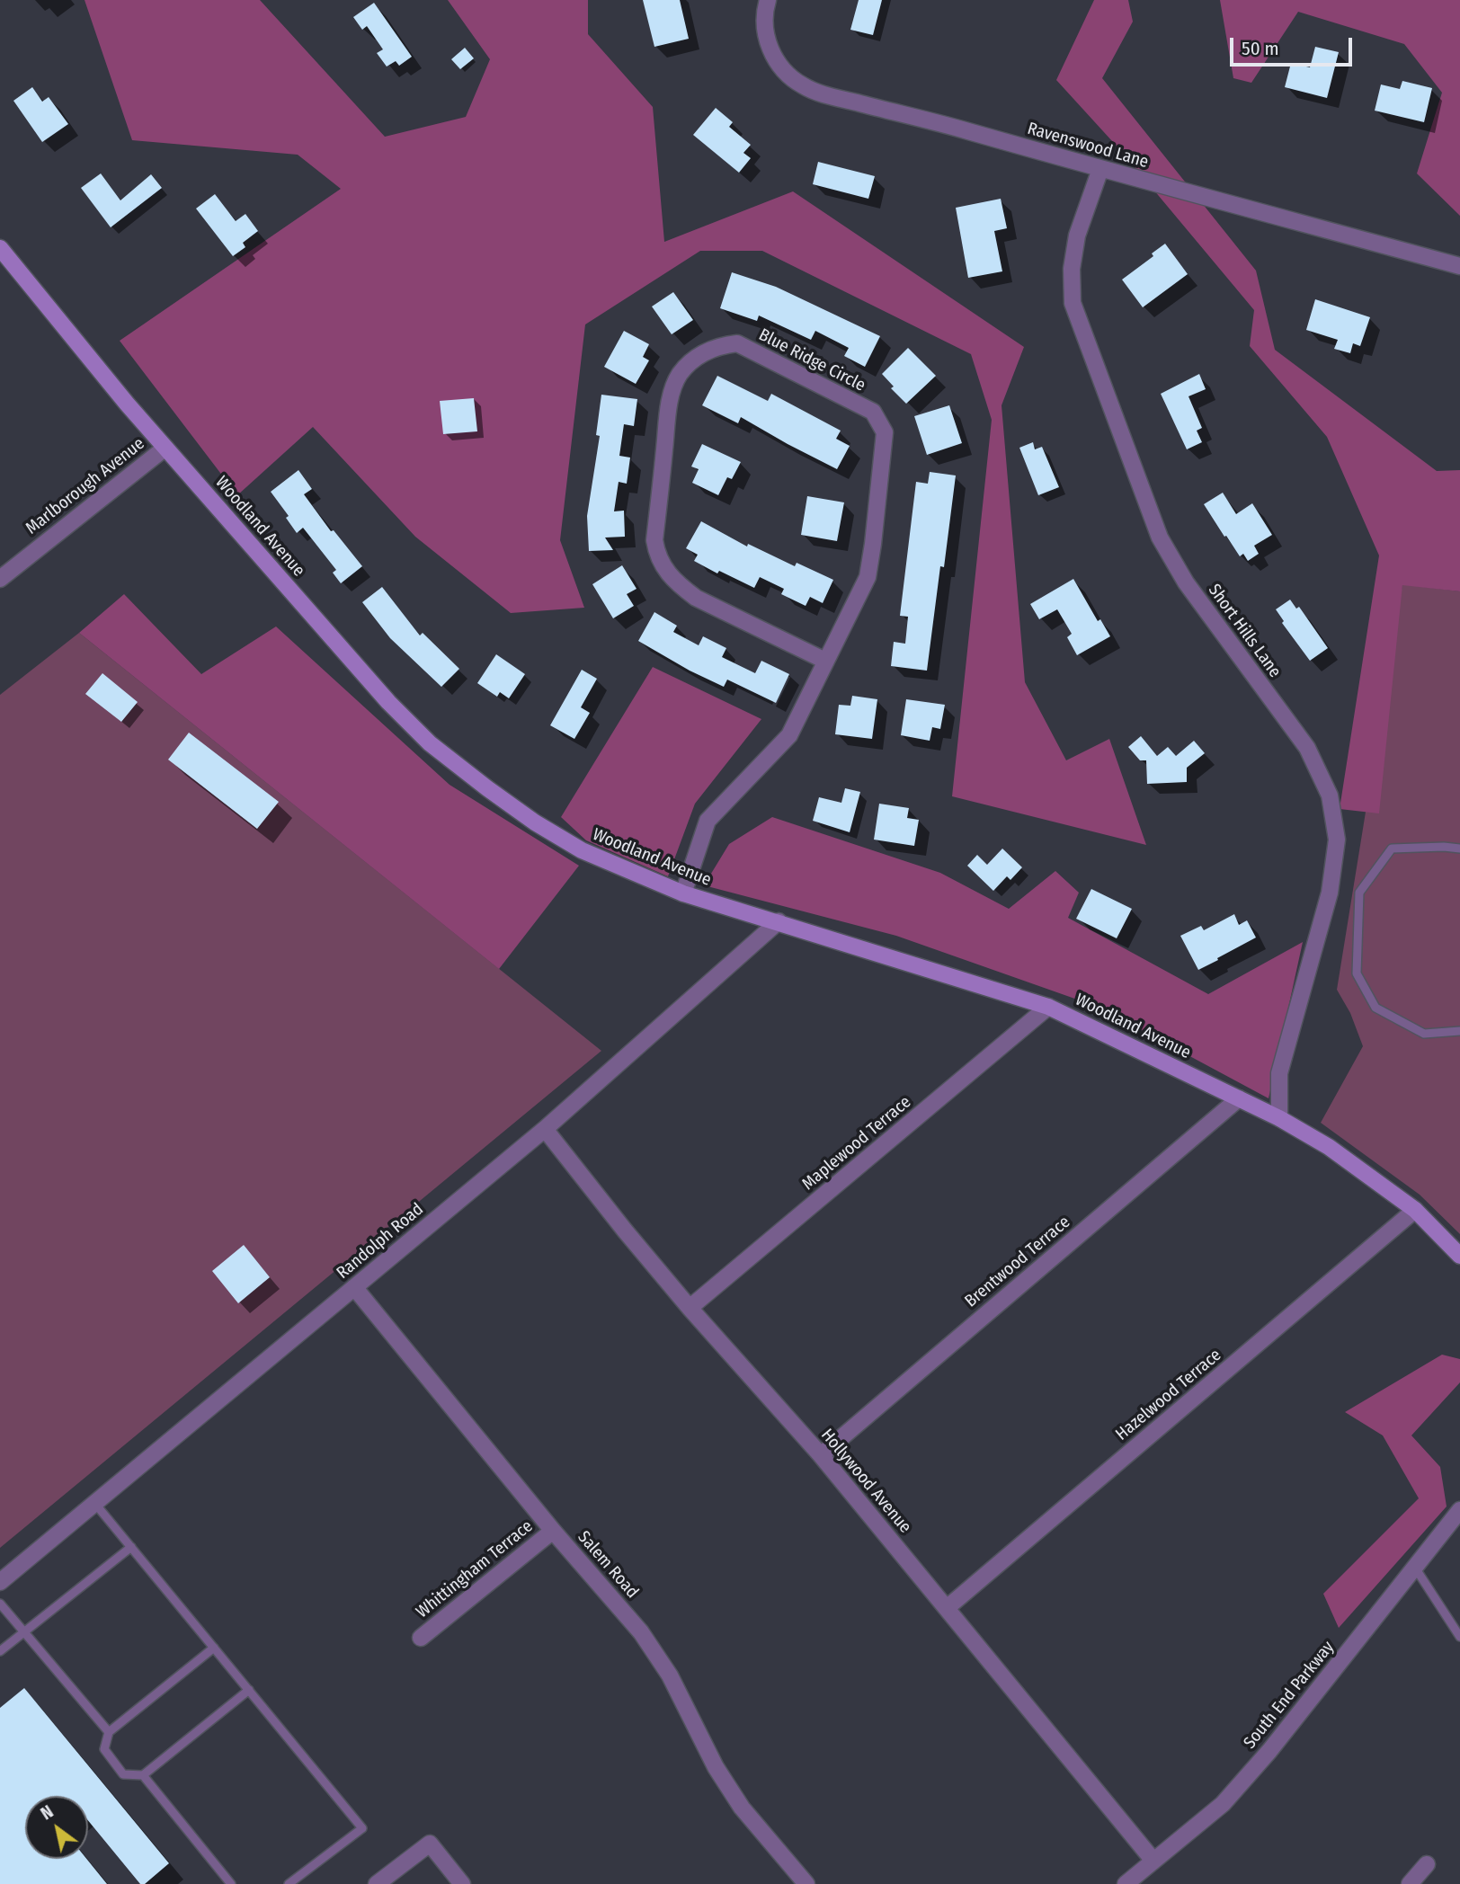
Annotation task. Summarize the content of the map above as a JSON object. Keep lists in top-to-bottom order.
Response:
{
  "streets": {
    "street": [
      "Ravenswood Lane",
      "Blue Ridge Circle",
      "Marlborough Avenue",
      "Woodland Avenue",
      "Short Hills Lane",
      "Maplewood Terrace",
      "Randolph Road",
      "Brentwood Terrace",
      "Hazelwood Terrace",
      "Hollywood Avenue",
      "Salem Road",
      "Whittingham Terrace",
      "South End Parkway"
    ]
  },
  "crossings": [
    ["Ravenswood Lane", "Short Hills Lane"],
    ["Blue Ridge Circle", "Woodland Avenue"],
    ["Marlborough Avenue", "Woodland Avenue"],
    ["Woodland Avenue", "Short Hills Lane"],
    ["Woodland Avenue", "Maplewood Terrace"],
    ["Woodland Avenue", "Randolph Road"],
    ["Woodland Avenue", "Brentwood Terrace"],
    ["Woodland Avenue", "Hazelwood Terrace"],
    ["Maplewood Terrace", "Hollywood Avenue"],
    ["Randolph Road", "Hollywood Avenue"],
    ["Randolph Road", "Salem Road"],
    ["Brentwood Terrace", "Hollywood Avenue"],
    ["Hazelwood Terrace", "Hollywood Avenue"],
    ["Hollywood Avenue", "South End Parkway"],
    ["Salem Road", "Whittingham Terrace"]
  ],
  "scale_bar": "50 m",
  "north": "top left"
}
